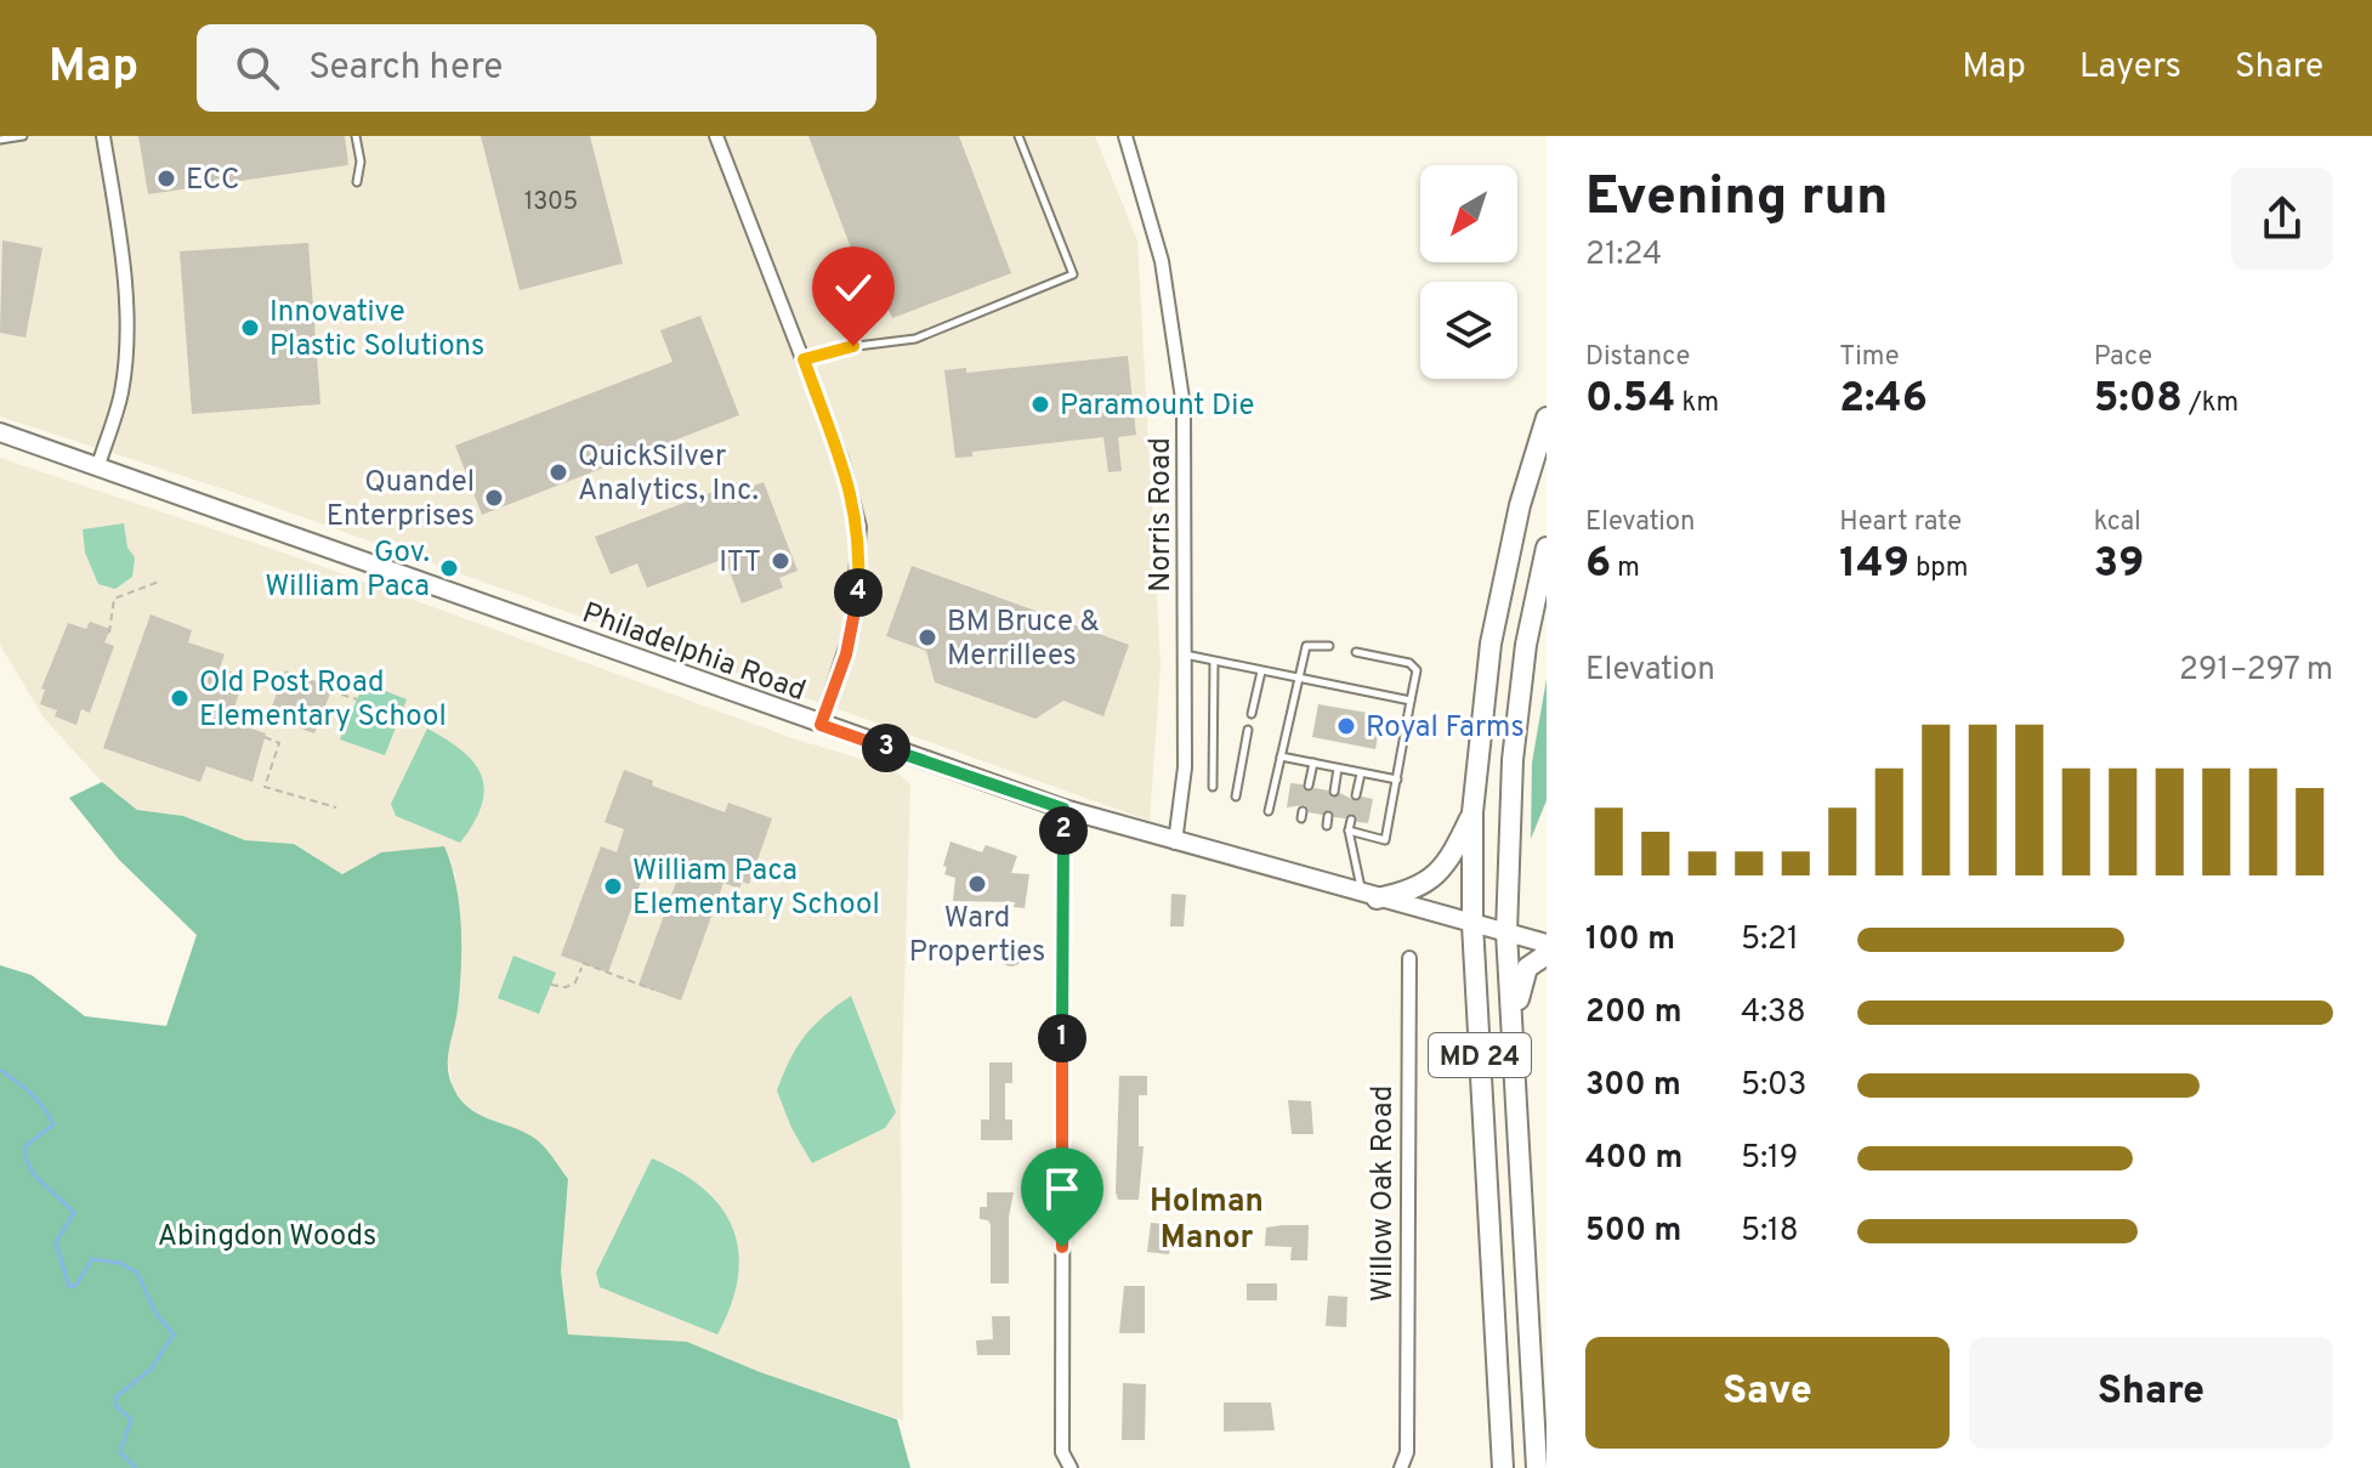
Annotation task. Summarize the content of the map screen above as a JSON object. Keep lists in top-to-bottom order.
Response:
{
  "streets": {
    "highway": ["MD 24"],
    "main road": ["Philadelphia Road"],
    "street": ["Norris Road", "Willow Oak Road"]
  },
  "crossings": [
    ["Norris Road", "Philadelphia Road"],
    ["Philadelphia Road", "MD 24"]
  ],
  "districts": ["Holman Manor"],
  "parks": ["Abingdon Woods"],
  "places": [
    "ECC",
    "Innovative Plastic Solutions",
    "Paramount Die",
    "QuickSilver Analytics, Inc.",
    "Quandel Enterprises",
    "ITT",
    "Gov. William Paca",
    "BM Bruce & Merrillees",
    "Old Post Road Elementary School",
    "Royal Farms",
    "Ward Properties",
    "William Paca Elementary School"
  ],
  "house_numbers": ["1305"],
  "north": "bottom left",
  "page": {
    "header": "Map",
    "search": "Search here",
    "nav": ["Map", "Layers", "Share"],
    "heading": ["Evening run", "21:24"],
    "stats": [
      ["Distance", "0.54 km"],
      ["Time", "2:46"],
      ["Pace", "5:08 /km"],
      ["Elevation", "6 m"],
      ["Heart rate", "149 bpm"],
      ["kcal", "39"]
    ],
    "pins": [
      "4",
      "3",
      "2",
      "1"
    ],
    "chart": ["Elevation", "291–297 m"],
    "list": [
      {
        "name": "100 m",
        "note": "5:21"
      },
      {
        "name": "200 m",
        "note": "4:38"
      },
      {
        "name": "300 m",
        "note": "5:03"
      },
      {
        "name": "400 m",
        "note": "5:19"
      },
      {
        "name": "500 m",
        "note": "5:18"
      }
    ],
    "buttons": ["Save", "Share"]
  }
}
